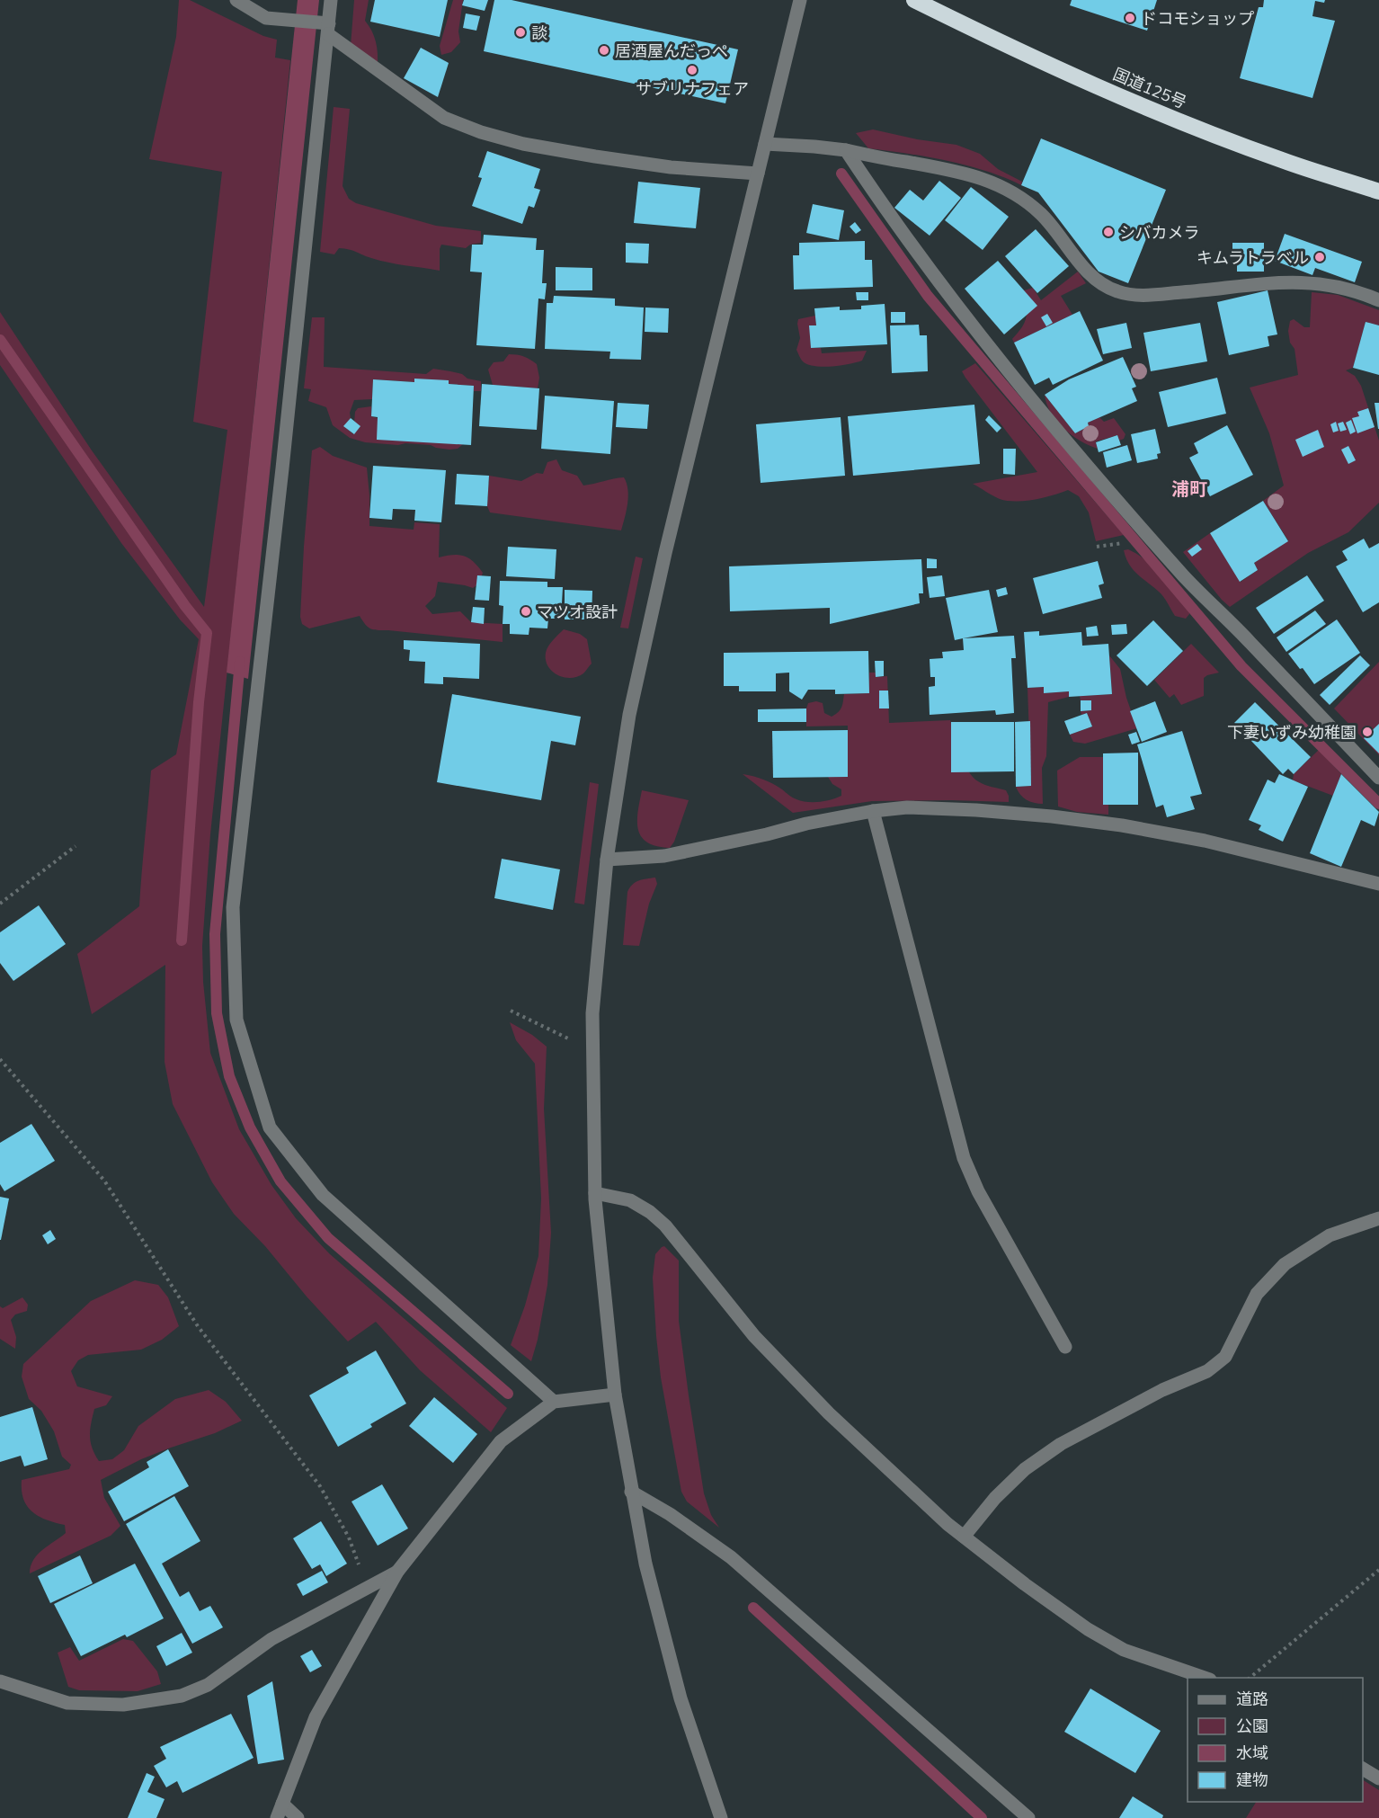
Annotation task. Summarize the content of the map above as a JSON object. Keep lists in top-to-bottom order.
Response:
{
  "streets": {
    "highway": ["国道125号"]
  },
  "districts": ["浦町"],
  "places": [
    "ドコモショップ",
    "談",
    "居酒屋んだっぺ",
    "サブリナフェア",
    "シバカメラ",
    "キムラトラベル",
    "マツオ設計",
    "下妻いずみ幼稚園"
  ],
  "legend": [
    "道路",
    "公園",
    "水域",
    "建物"
  ]
}
